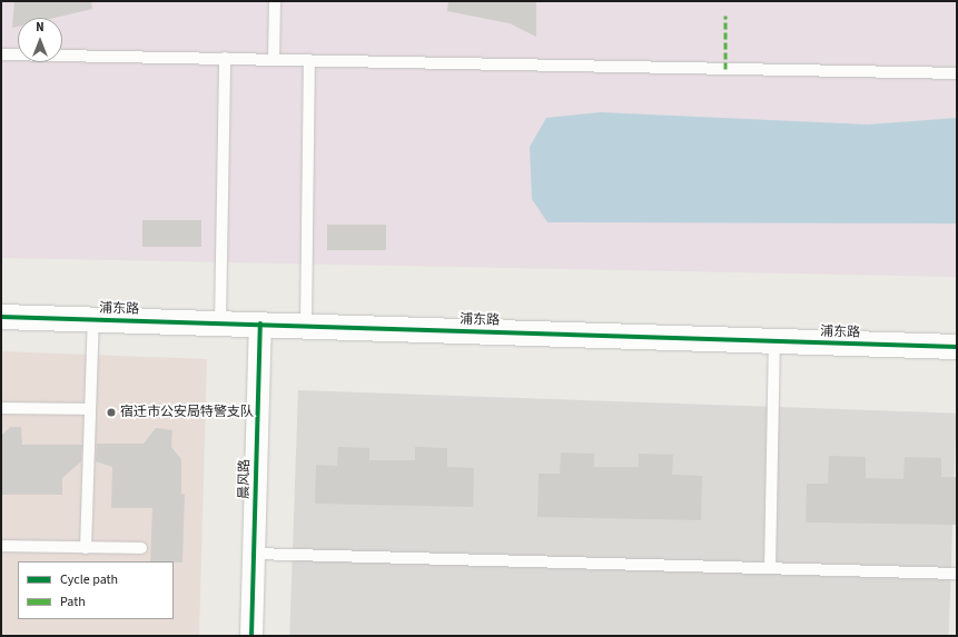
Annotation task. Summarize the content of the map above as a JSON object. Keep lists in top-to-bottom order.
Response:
{
  "streets": {
    "street": ["浦东路", "晨风路"]
  },
  "crossings": [
    ["浦东路", "晨风路"]
  ],
  "places": ["宿迁市公安局特警支队"],
  "legend": ["Cycle path", "Path"],
  "north": "top"
}
